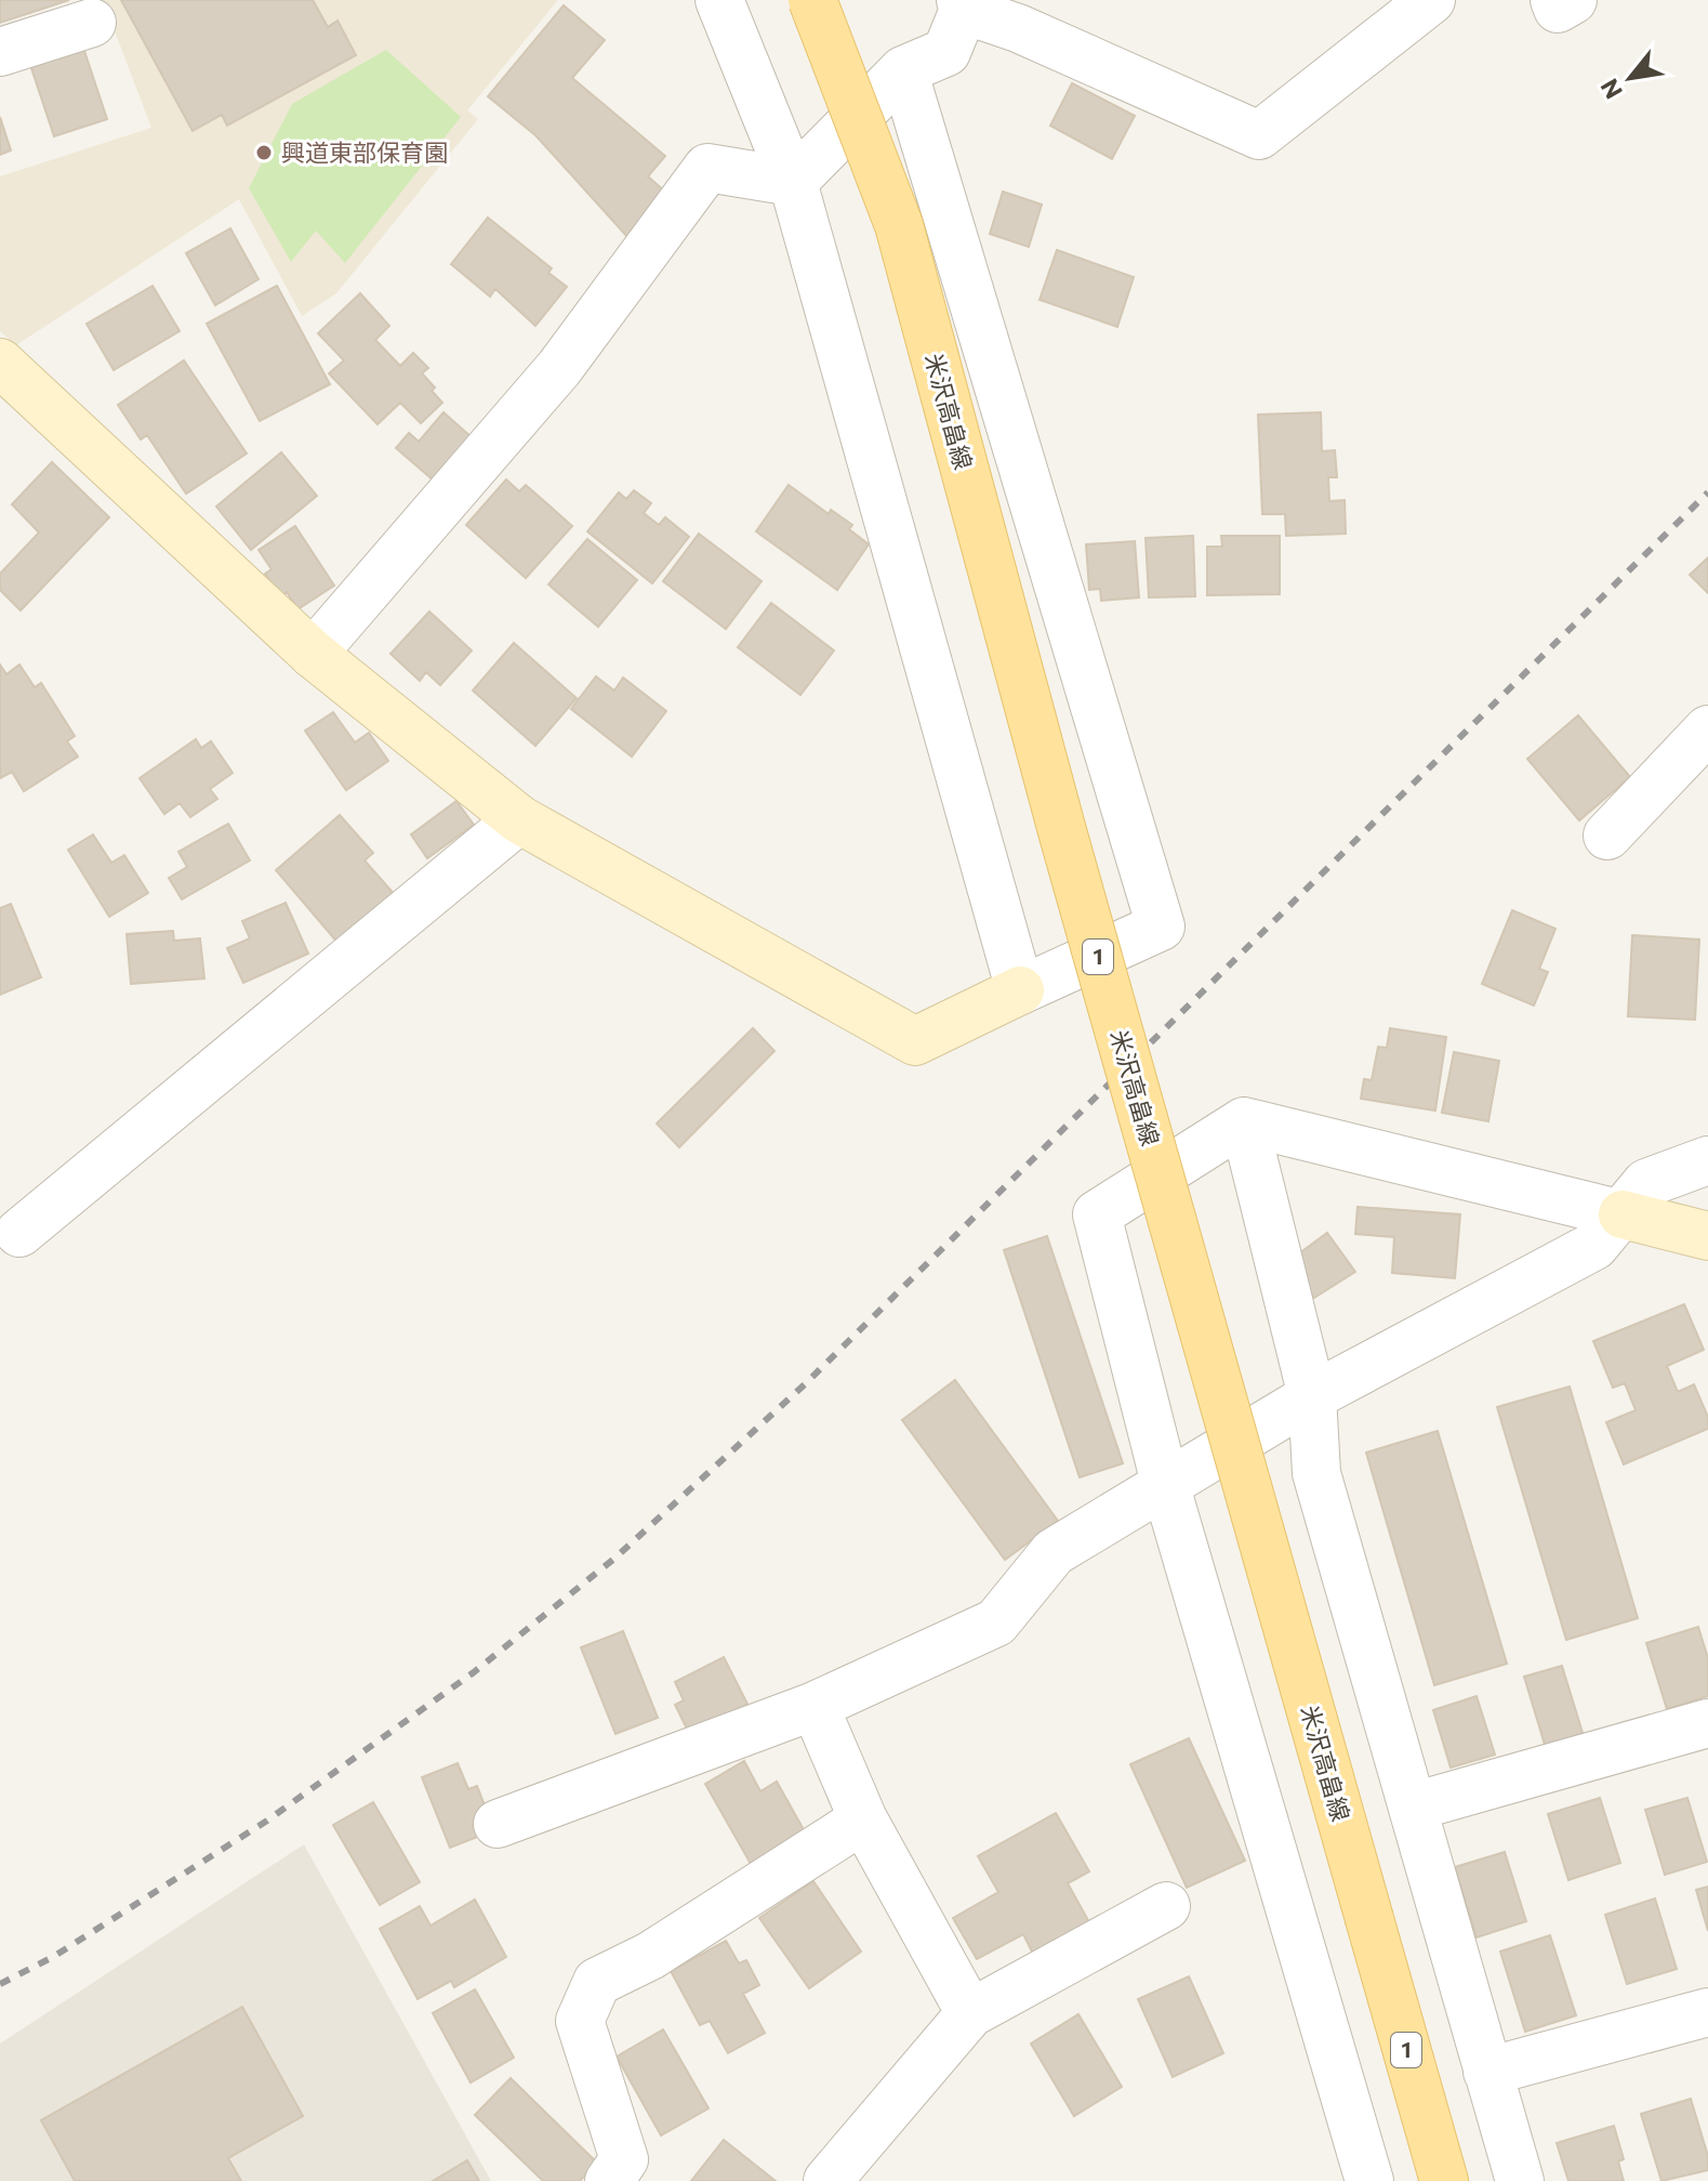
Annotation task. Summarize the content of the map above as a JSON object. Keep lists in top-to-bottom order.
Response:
{
  "streets": {
    "main road": ["米沢高畠線", "1"]
  },
  "places": ["興道東部保育園"],
  "north": "bottom left"
}
